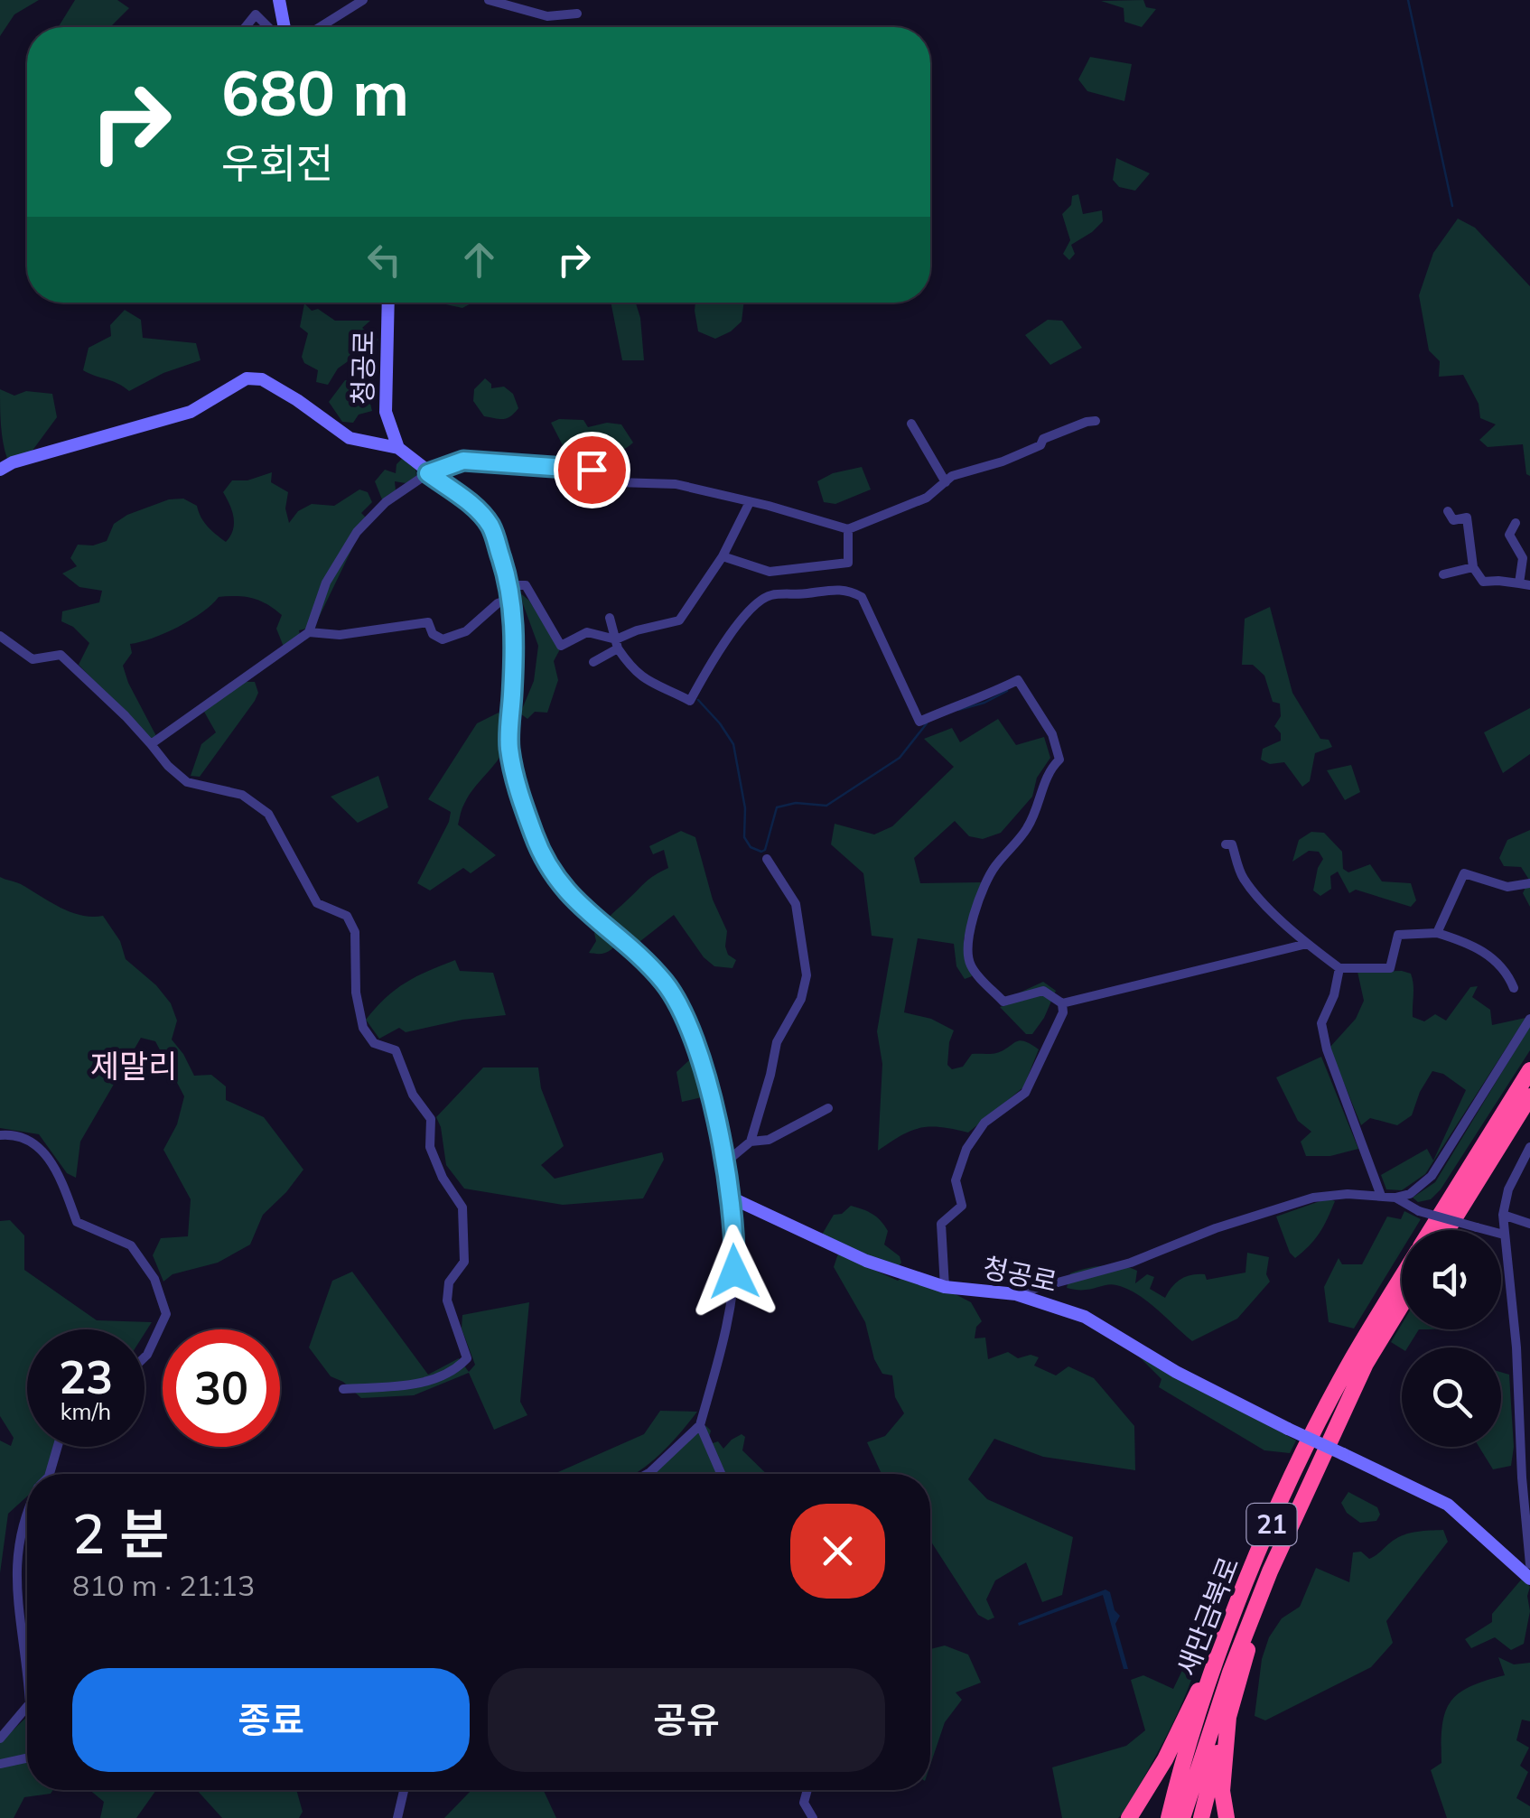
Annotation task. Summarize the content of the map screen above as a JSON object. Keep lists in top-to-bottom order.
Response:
{
  "streets": {
    "highway": ["21", "새만금북로"],
    "street": ["청공로"]
  },
  "districts": ["제말리"],
  "page": {
    "turn": ["680 m", "우회전"],
    "speed": "23 km/h",
    "limit": "30",
    "heading": ["2 분", "810 m · 21:13"],
    "buttons": ["종료", "공유"]
  }
}
